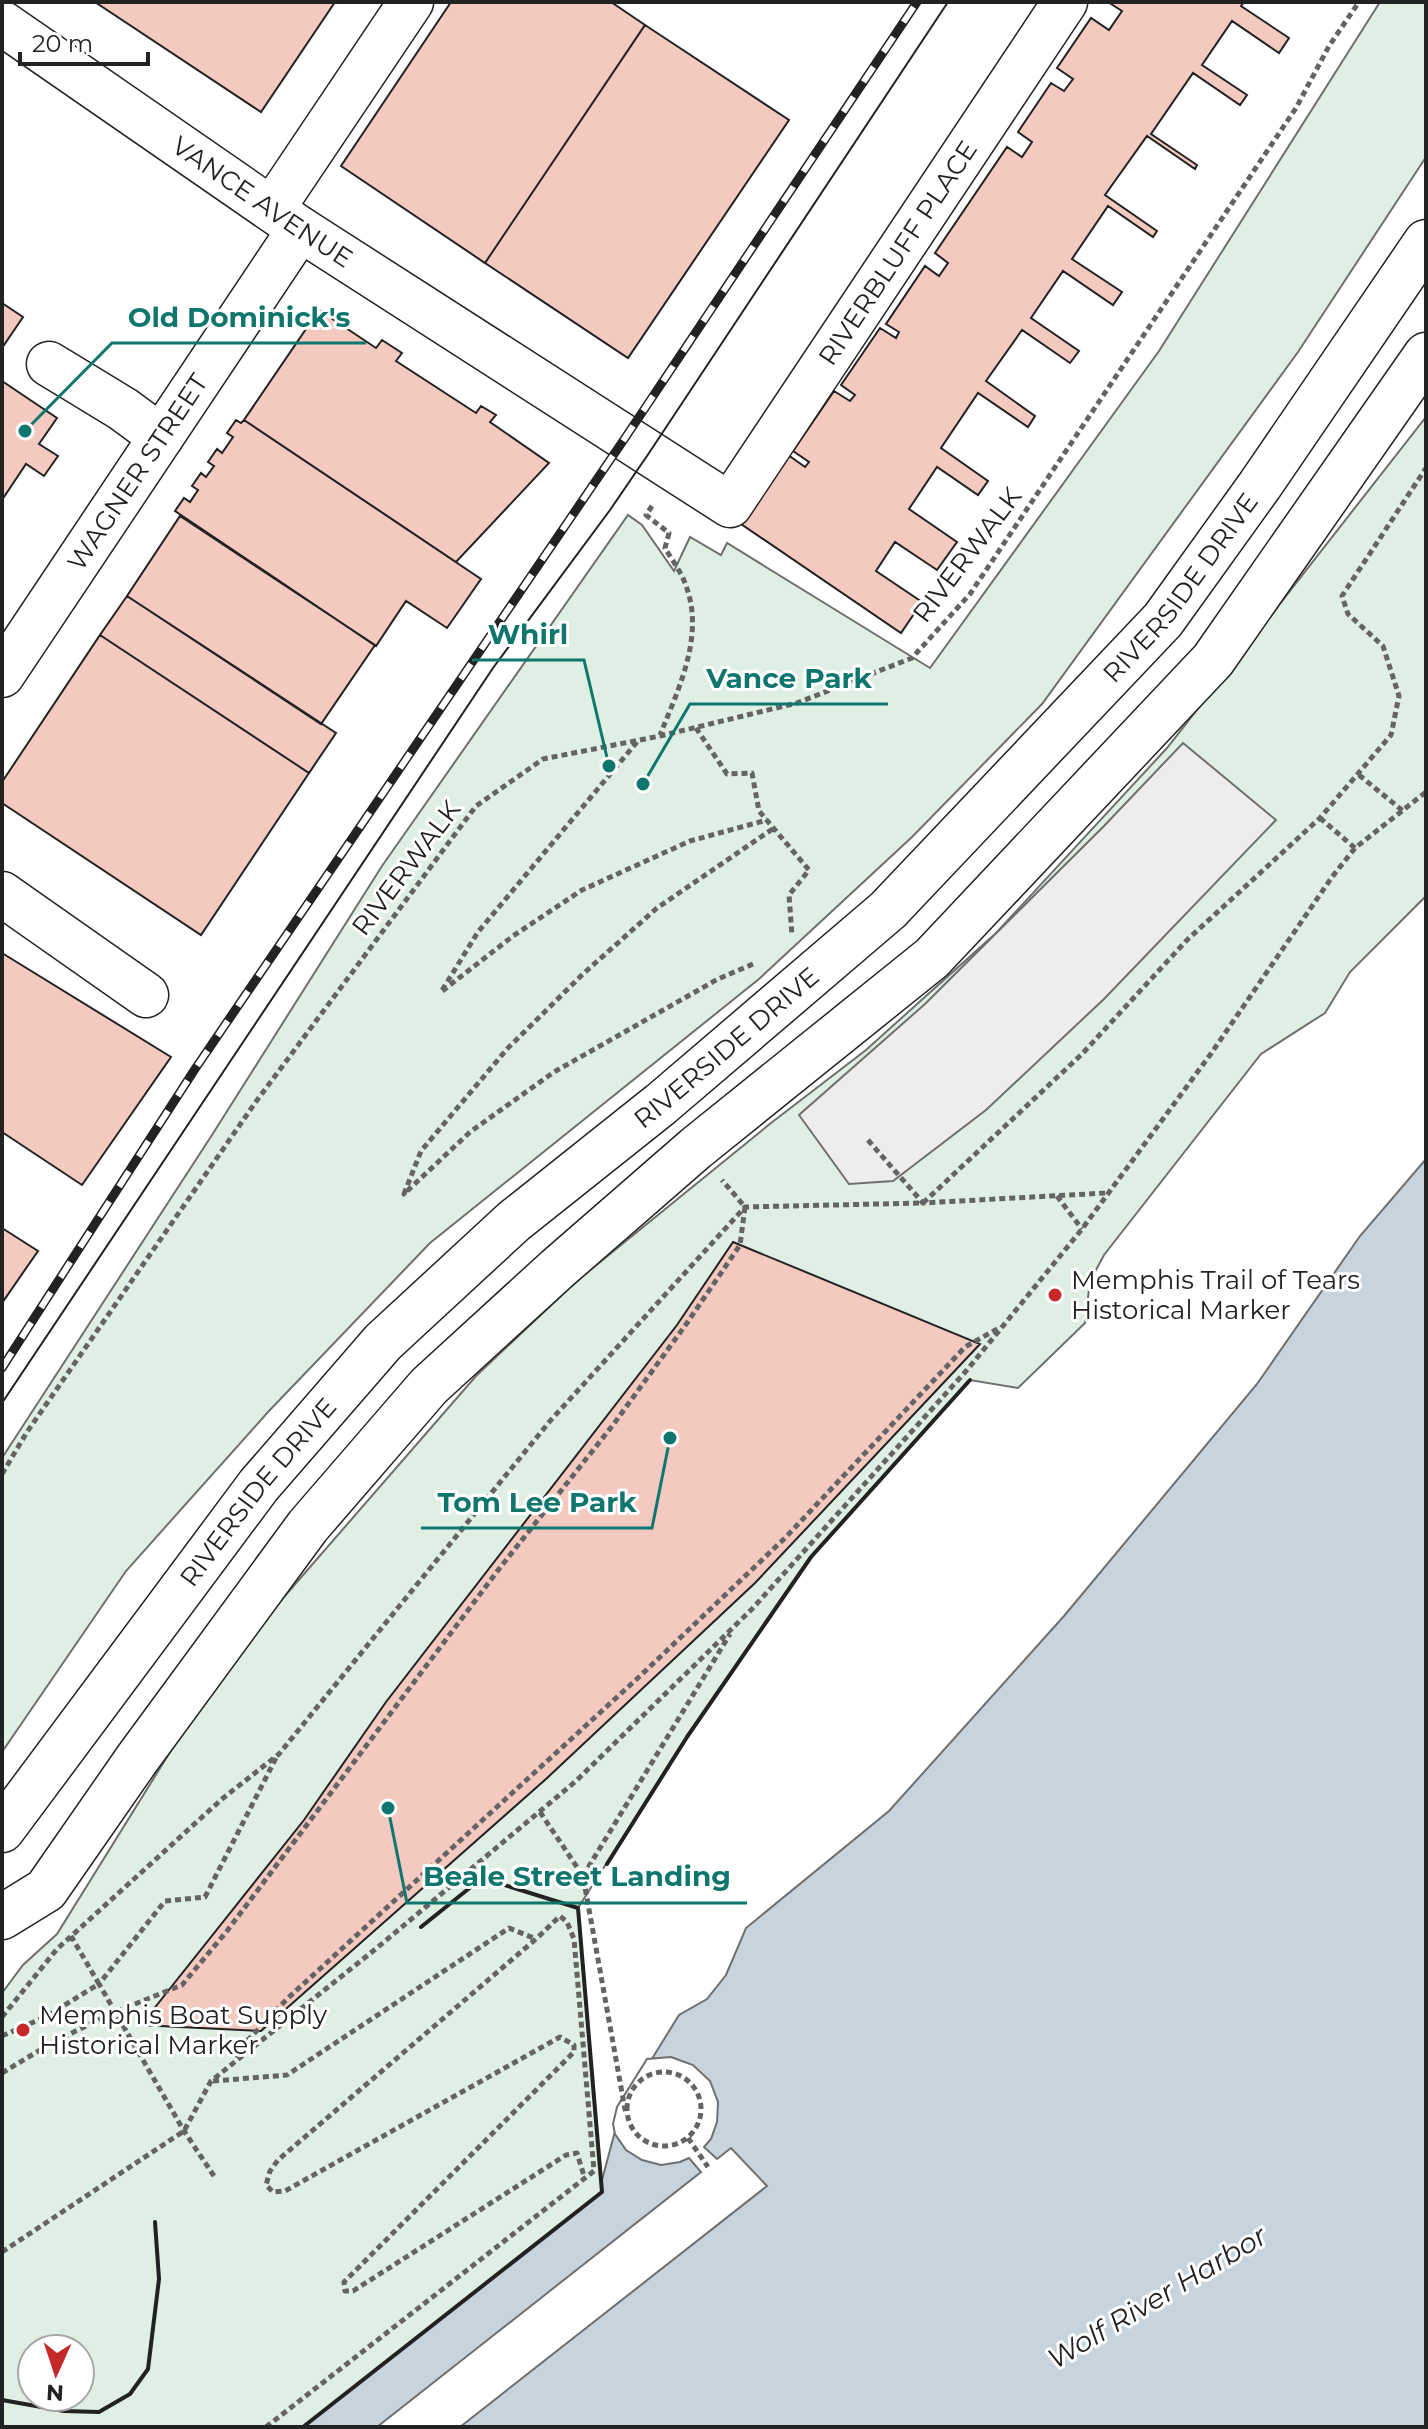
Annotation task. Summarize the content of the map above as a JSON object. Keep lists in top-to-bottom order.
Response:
{
  "streets": {
    "main road": [
      "VANCE AVENUE",
      "RIVERBLUFF PLACE",
      "WAGNER STREET",
      "RIVERSIDE DRIVE"
    ],
    "path": ["RIVERWALK"]
  },
  "crossings": [
    ["VANCE AVENUE", "RIVERBLUFF PLACE"],
    ["VANCE AVENUE", "WAGNER STREET"]
  ],
  "water": ["Wolf River Harbor"],
  "places": [
    "Old Dominick's",
    "Whirl",
    "Vance Park",
    "Memphis Trail of Tears Historical Marker",
    "Tom Lee Park",
    "Beale Street Landing",
    "Memphis Boat Supply Historical Marker"
  ],
  "scale_bar": "20 m",
  "north": "bottom"
}
